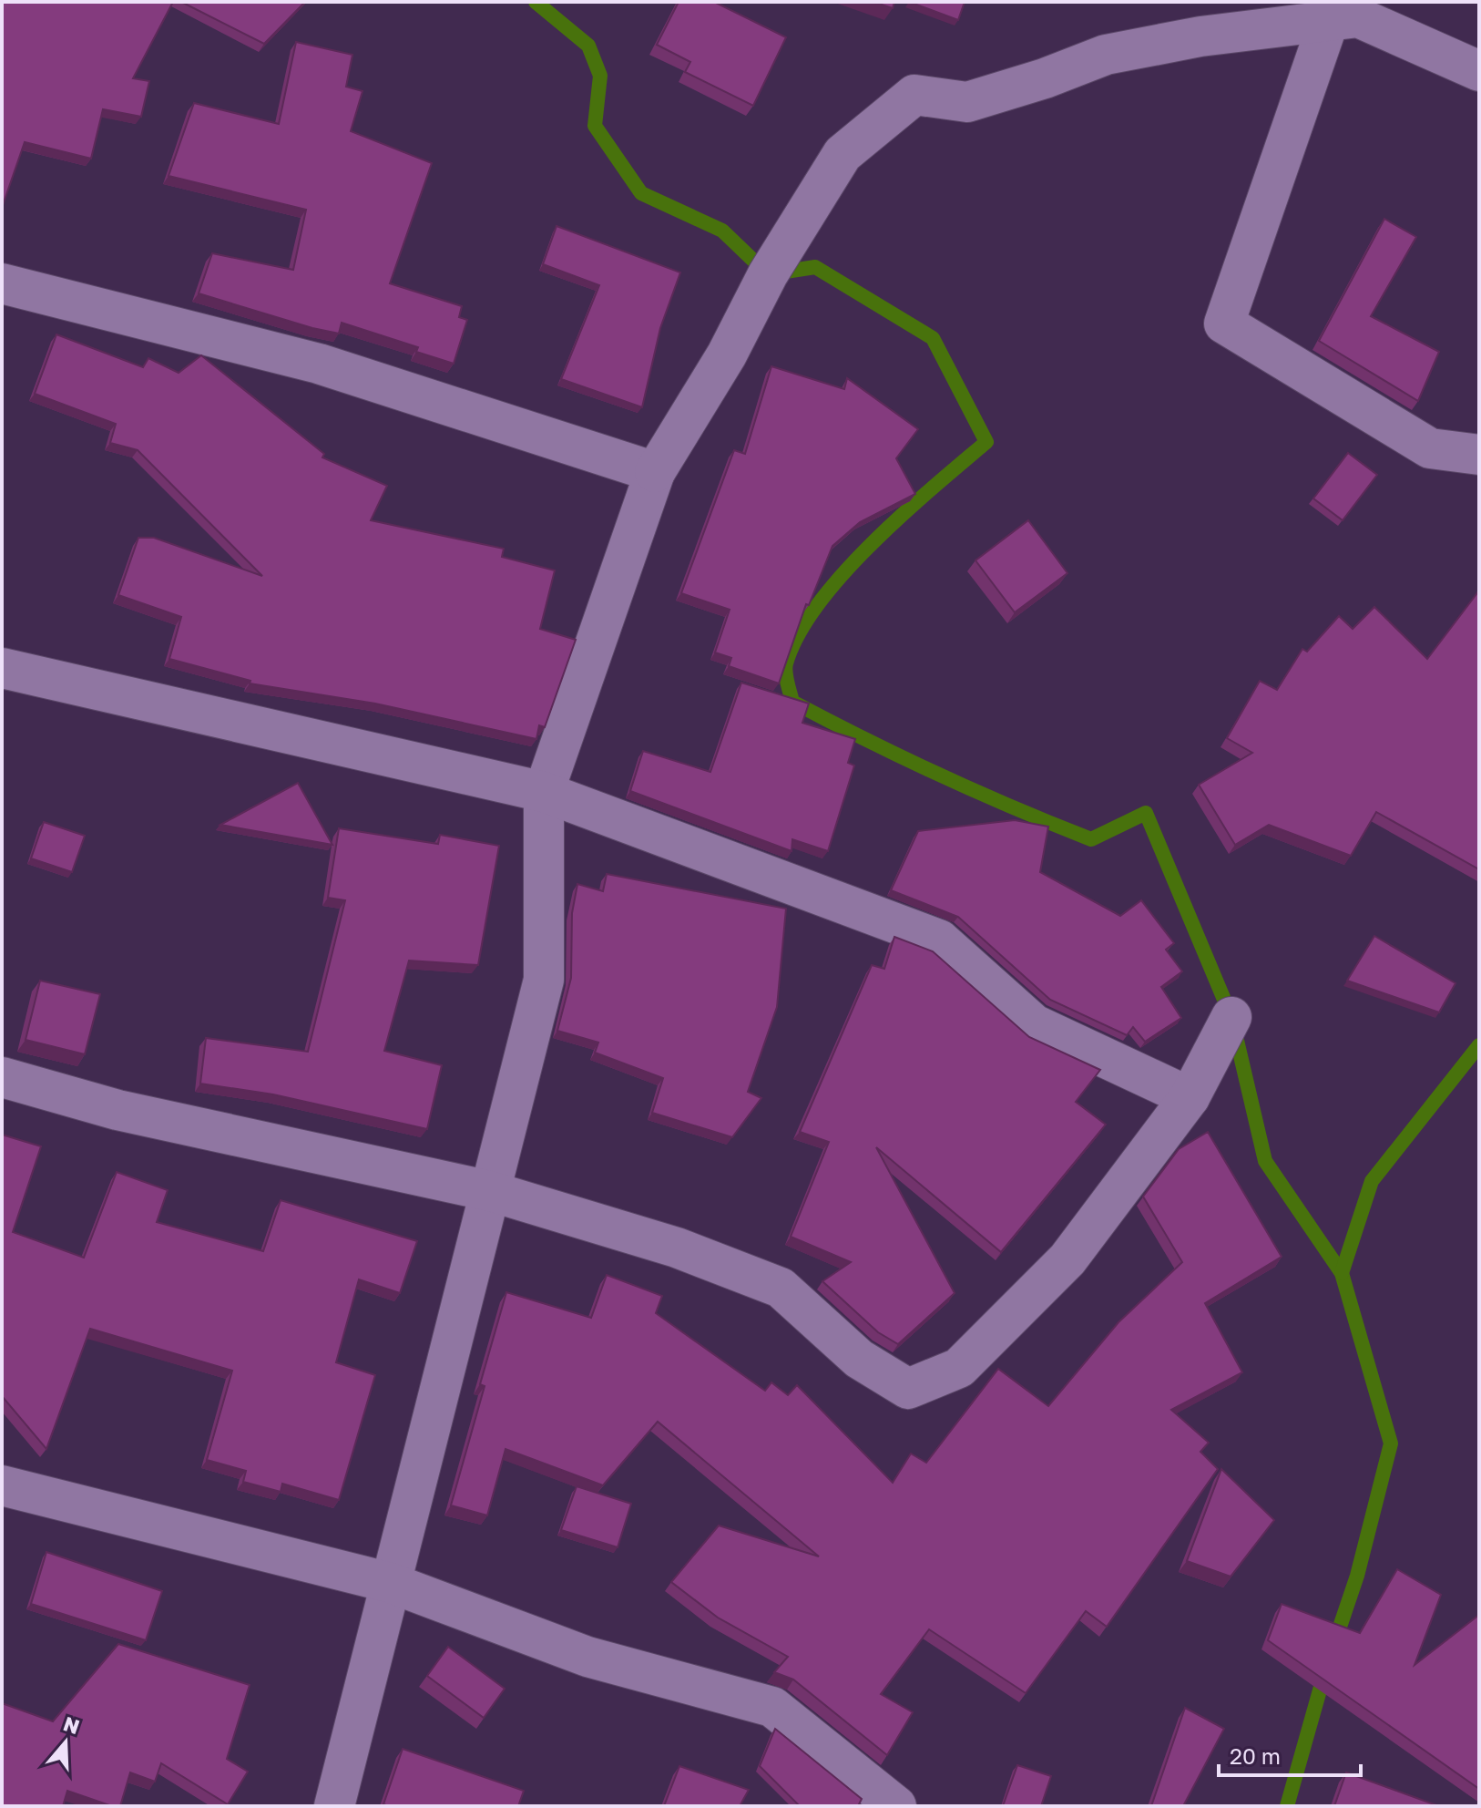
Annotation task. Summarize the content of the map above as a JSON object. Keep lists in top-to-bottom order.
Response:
{
  "scale_bar": "20 m",
  "north": "top"
}
